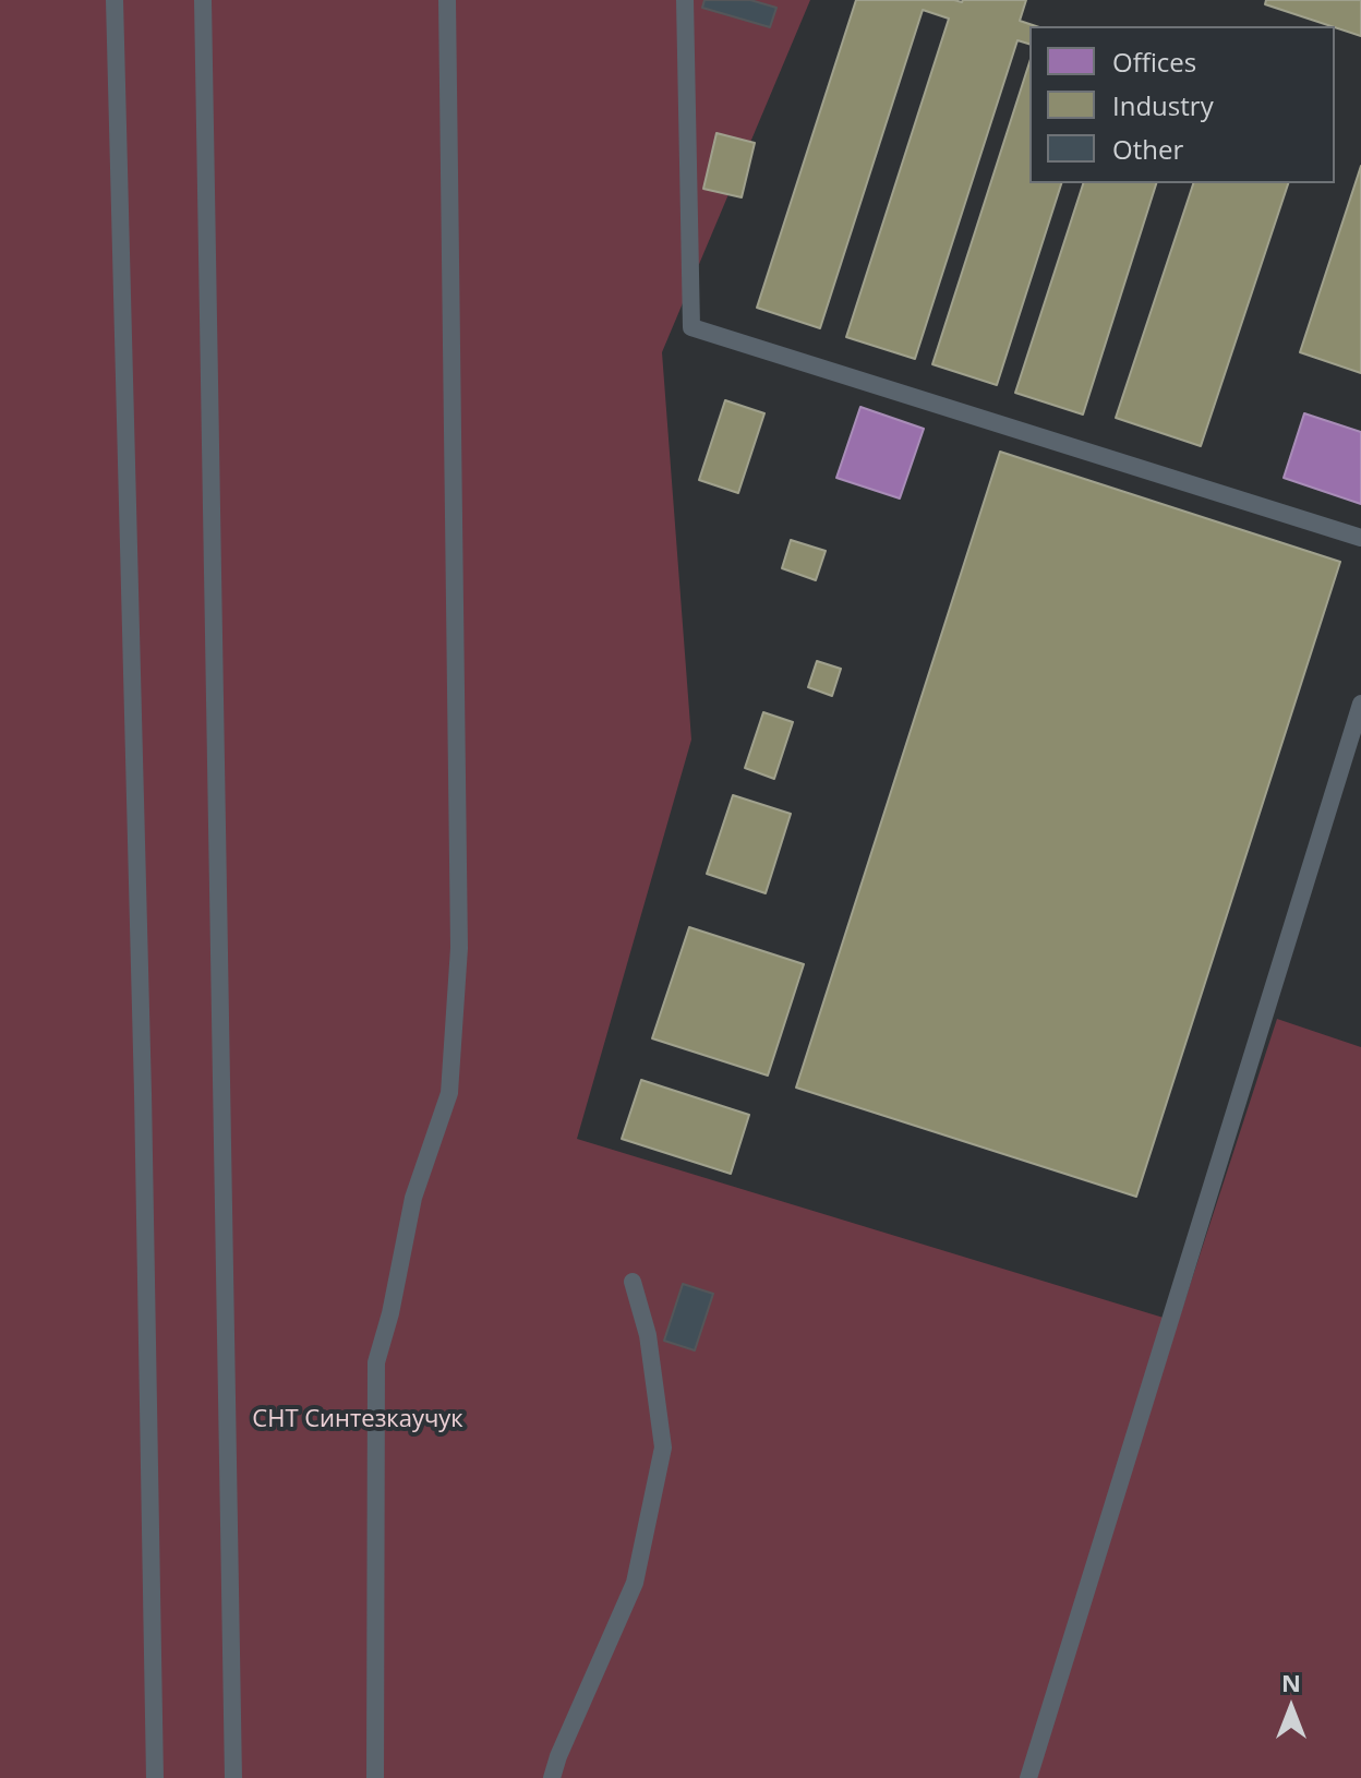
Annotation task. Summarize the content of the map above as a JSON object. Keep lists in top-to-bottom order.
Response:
{
  "parks": ["СНТ Синтезкаучук"],
  "legend": ["Offices", "Industry", "Other"],
  "north": "top"
}
